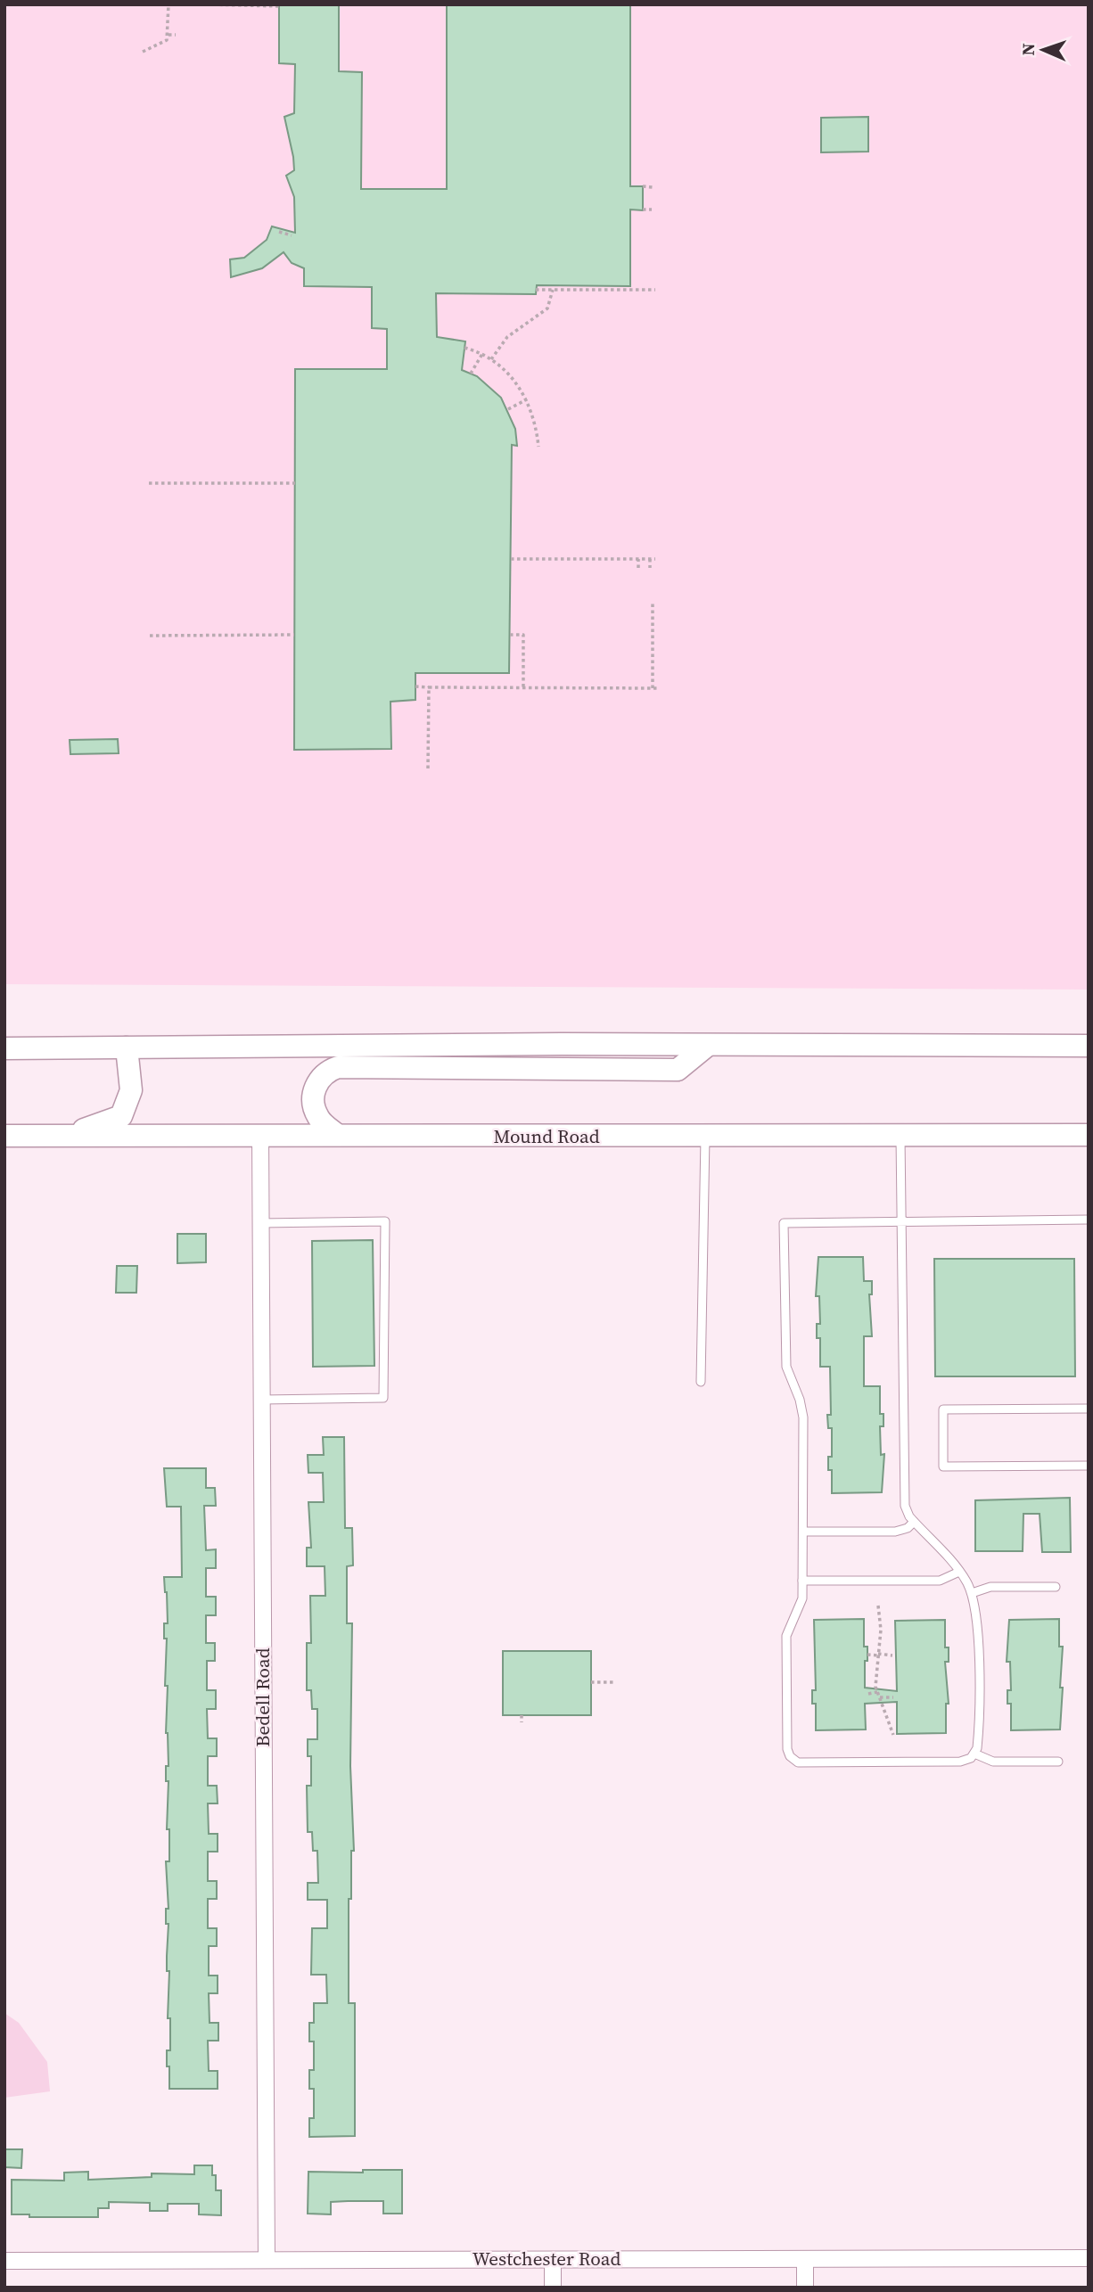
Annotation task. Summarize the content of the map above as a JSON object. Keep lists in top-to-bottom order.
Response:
{
  "streets": {
    "main road": ["Mound Road"],
    "street": ["Bedell Road", "Westchester Road"]
  },
  "crossings": [
    ["Mound Road", "Bedell Road"],
    ["Bedell Road", "Westchester Road"]
  ],
  "north": "left"
}
